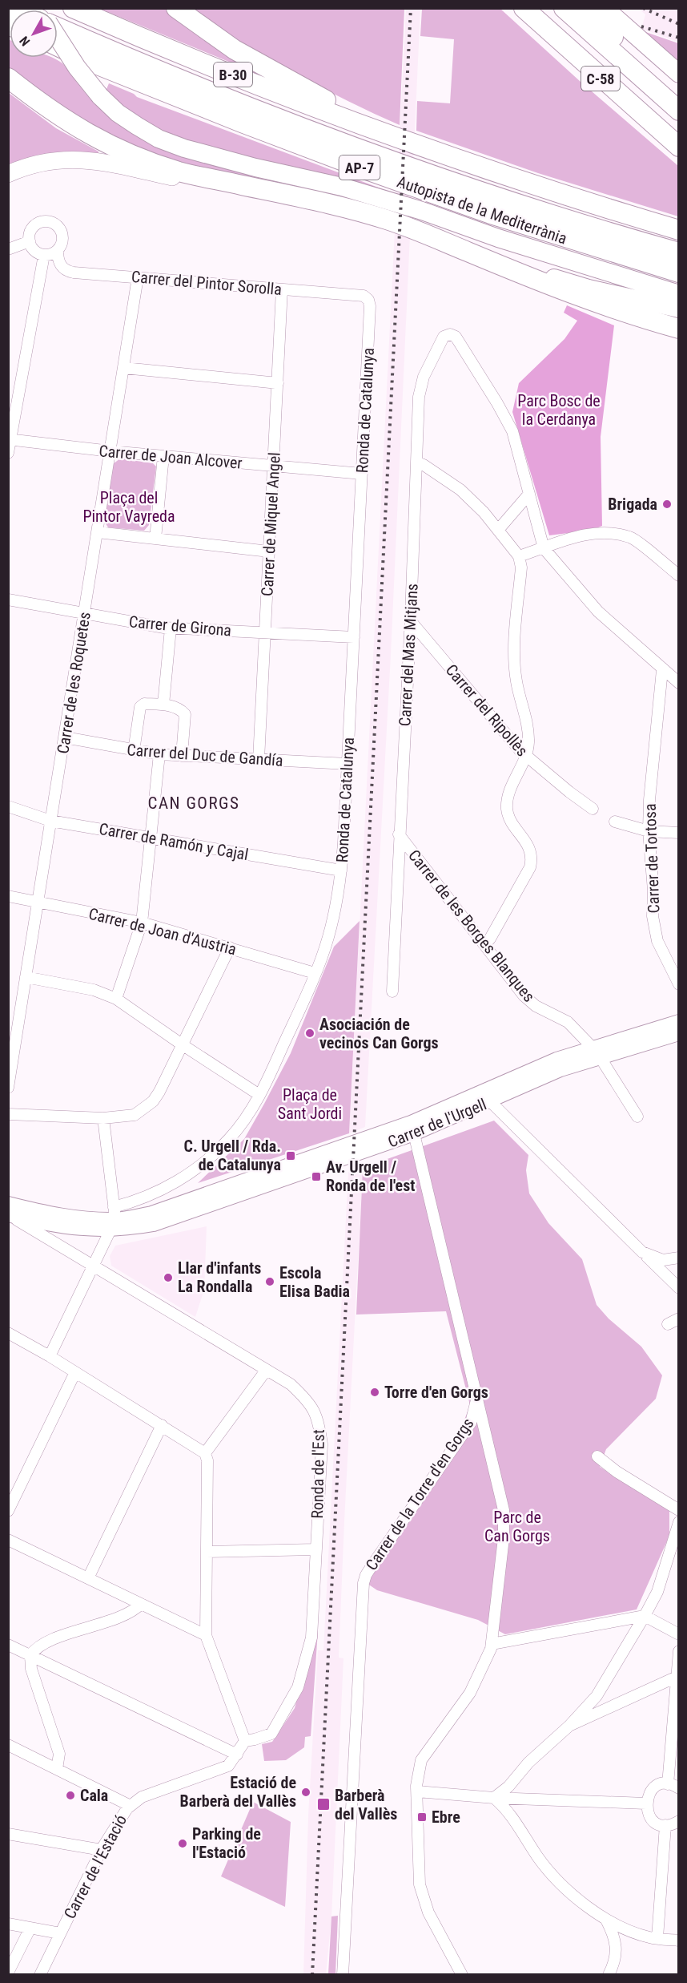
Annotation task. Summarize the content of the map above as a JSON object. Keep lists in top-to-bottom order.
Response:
{
  "streets": {
    "highway": [
      "B-30",
      "C-58",
      "AP-7",
      "Autopista de la Mediterrània"
    ],
    "street": [
      "Carrer del Pintor Sorolla",
      "Ronda de Catalunya",
      "Carrer de Joan Alcover",
      "Carrer de Miquel Angel",
      "Carrer de Girona",
      "Carrer del Mas Mitjans",
      "Carrer de les Roquetes",
      "Carrer del Ripollès",
      "Carrer del Duc de Gandía",
      "Carrer de Ramón y Cajal",
      "Carrer de Tortosa",
      "Carrer de les Borges Blanques",
      "Carrer de Joan d'Austria",
      "Carrer de l'Urgell",
      "Ronda de l'Est",
      "Carrer de la Torre d'en Gorgs",
      "Carrer de l'Estació"
    ]
  },
  "crossings": [
    ["Carrer del Pintor Sorolla", "Ronda de Catalunya"],
    ["Carrer del Pintor Sorolla", "Carrer de Miquel Angel"],
    ["Carrer del Pintor Sorolla", "Carrer de les Roquetes"],
    ["Ronda de Catalunya", "Carrer de Joan Alcover"],
    ["Ronda de Catalunya", "Carrer de Girona"],
    ["Ronda de Catalunya", "Carrer del Duc de Gandía"],
    ["Ronda de Catalunya", "Carrer de Ramón y Cajal"],
    ["Ronda de Catalunya", "Carrer de Joan d'Austria"],
    ["Ronda de Catalunya", "Carrer de l'Urgell"],
    ["Ronda de Catalunya", "Ronda de l'Est"],
    ["Carrer de Joan Alcover", "Carrer de Miquel Angel"],
    ["Carrer de Joan Alcover", "Carrer de les Roquetes"],
    ["Carrer de Miquel Angel", "Carrer de Girona"],
    ["Carrer de Miquel Angel", "Carrer del Duc de Gandía"],
    ["Carrer de Girona", "Carrer de les Roquetes"],
    ["Carrer del Mas Mitjans", "Carrer del Ripollès"],
    ["Carrer del Mas Mitjans", "Carrer de les Borges Blanques"],
    ["Carrer de les Roquetes", "Carrer del Duc de Gandía"],
    ["Carrer de les Roquetes", "Carrer de Ramón y Cajal"],
    ["Carrer de les Roquetes", "Carrer de Joan d'Austria"],
    ["Carrer de les Borges Blanques", "Carrer de l'Urgell"],
    ["Carrer de l'Urgell", "Ronda de l'Est"],
    ["Carrer de l'Urgell", "Carrer de la Torre d'en Gorgs"]
  ],
  "districts": ["CAN GORGS"],
  "parks": [
    "Parc Bosc de la Cerdanya",
    "Plaça del Pintor Vayreda",
    "Plaça de Sant Jordi",
    "Parc de Can Gorgs"
  ],
  "places": {
    "other": [
      "Brigada",
      "Asociación de vecinos Can Gorgs",
      "Llar d'infants La Rondalla",
      "Escola Elisa Badia",
      "Torre d'en Gorgs",
      "Estació de Barberà del Vallès",
      "Cala",
      "Parking de l'Estació"
    ],
    "transit": [
      "C. Urgell / Rda. de Catalunya",
      "Av. Urgell / Ronda de l'est",
      "Barberà del Vallès",
      "Ebre"
    ]
  },
  "north": "bottom left"
}
